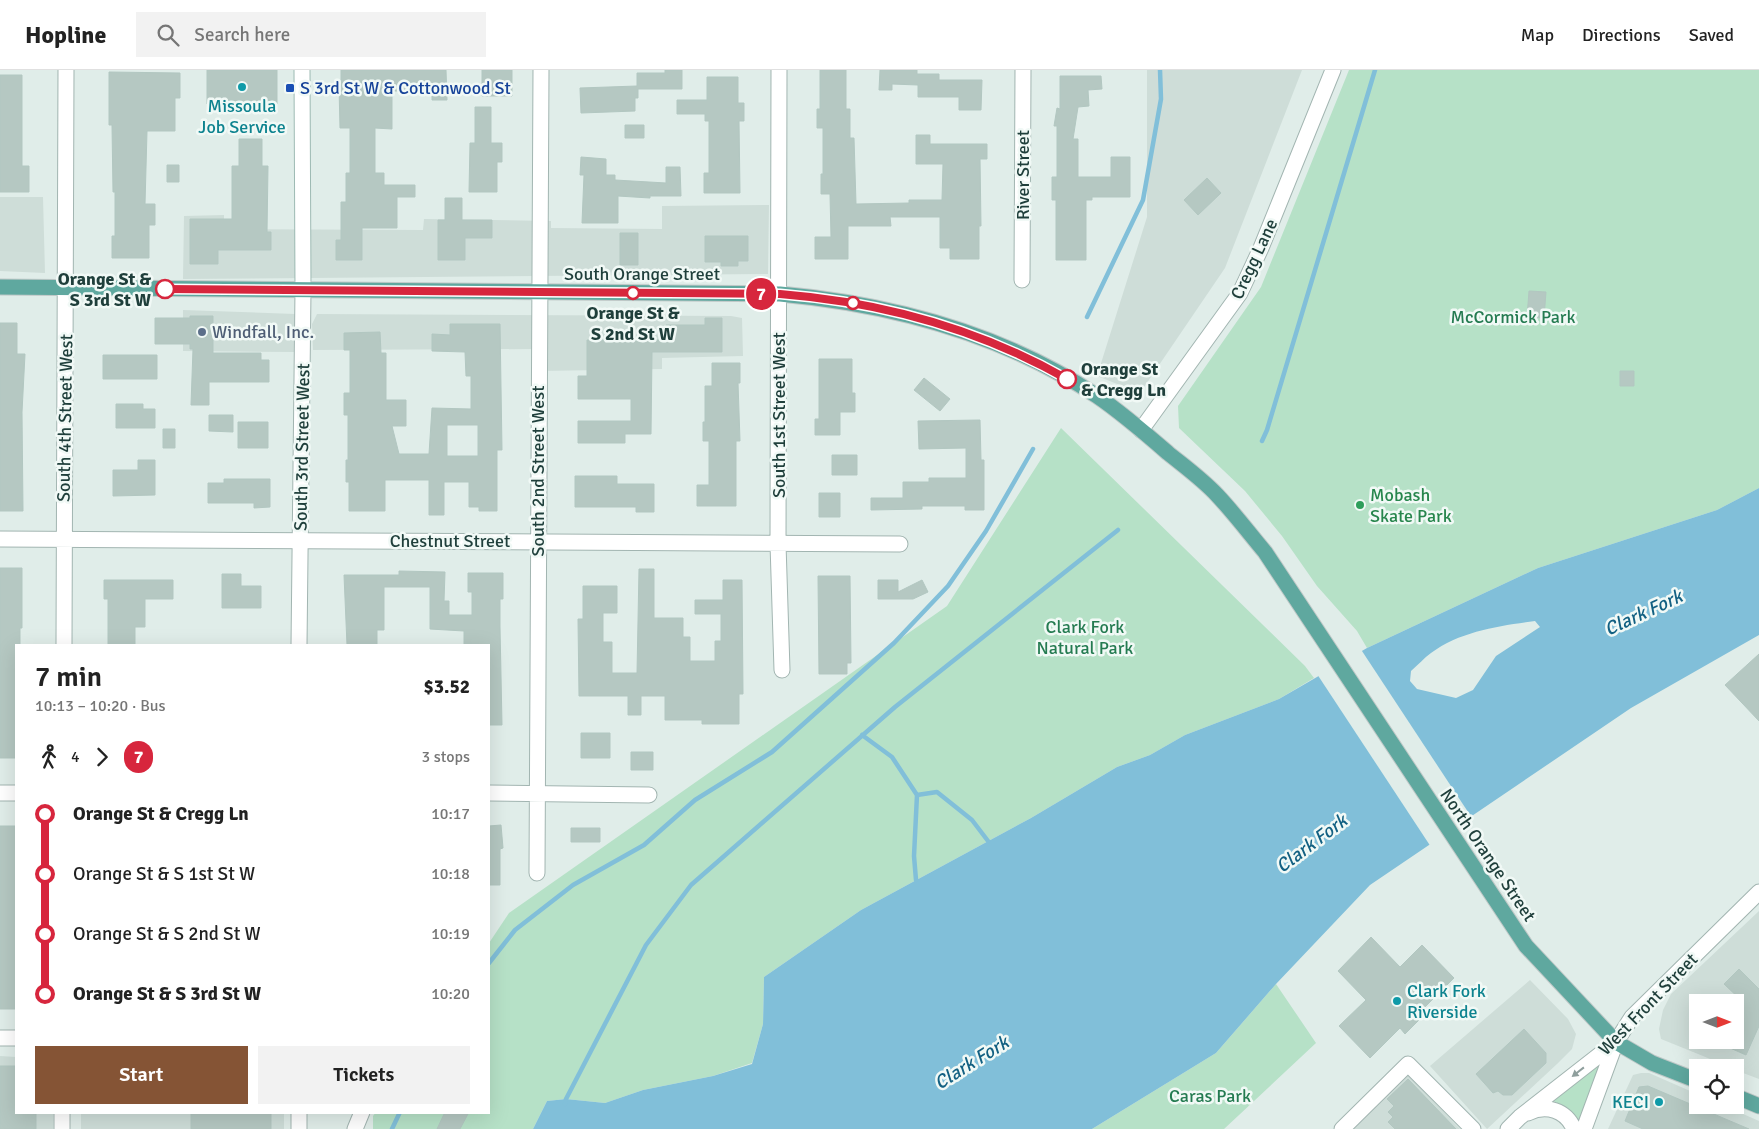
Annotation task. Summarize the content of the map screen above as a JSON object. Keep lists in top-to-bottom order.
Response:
{
  "streets": {
    "main road": ["South Orange Street", "North Orange Street"],
    "street": [
      "River Street",
      "Cregg Lane",
      "South 1st Street West",
      "South 4th Street West",
      "South 3rd Street West",
      "South 2nd Street West",
      "Chestnut Street",
      "West Front Street"
    ]
  },
  "crossings": [
    ["Cregg Lane", "South Orange Street"],
    ["South Orange Street", "South 1st Street West"],
    ["South Orange Street", "South 4th Street West"],
    ["South Orange Street", "South 3rd Street West"],
    ["South Orange Street", "South 2nd Street West"],
    ["South Orange Street", "North Orange Street"],
    ["South 1st Street West", "Chestnut Street"],
    ["South 4th Street West", "Chestnut Street"],
    ["South 3rd Street West", "Chestnut Street"],
    ["South 2nd Street West", "Chestnut Street"],
    ["North Orange Street", "West Front Street"]
  ],
  "one_way": ["West Front Street"],
  "water": ["Clark Fork"],
  "parks": ["McCormick Park", "Clark Fork Natural Park", "Caras Park"],
  "places": {
    "other": [
      "Missoula Job Service",
      "Orange St & S 3rd St W",
      "Orange St & S 2nd St W",
      "Windfall, Inc.",
      "Orange St & Cregg Ln",
      "Mobash Skate Park",
      "Clark Fork Riverside",
      "KECI"
    ],
    "transit": ["S 3rd St W & Cottonwood St"]
  },
  "lines": ["bus line 7"],
  "north": "right",
  "page": {
    "header": "Hopline",
    "search": "Search here",
    "nav": ["Map", "Directions", "Saved"],
    "on_map": "7",
    "heading": ["7 min", "10:13 – 10:20 · Bus", "$3.52"],
    "legs": ["4", "7", "3 stops"],
    "list": [
      {
        "name": "Orange St & Cregg Ln",
        "value": "10:17"
      },
      {
        "name": "Orange St & S 1st St W",
        "value": "10:18"
      },
      {
        "name": "Orange St & S 2nd St W",
        "value": "10:19"
      },
      {
        "name": "Orange St & S 3rd St W",
        "value": "10:20"
      }
    ],
    "buttons": ["Start", "Tickets"]
  }
}
